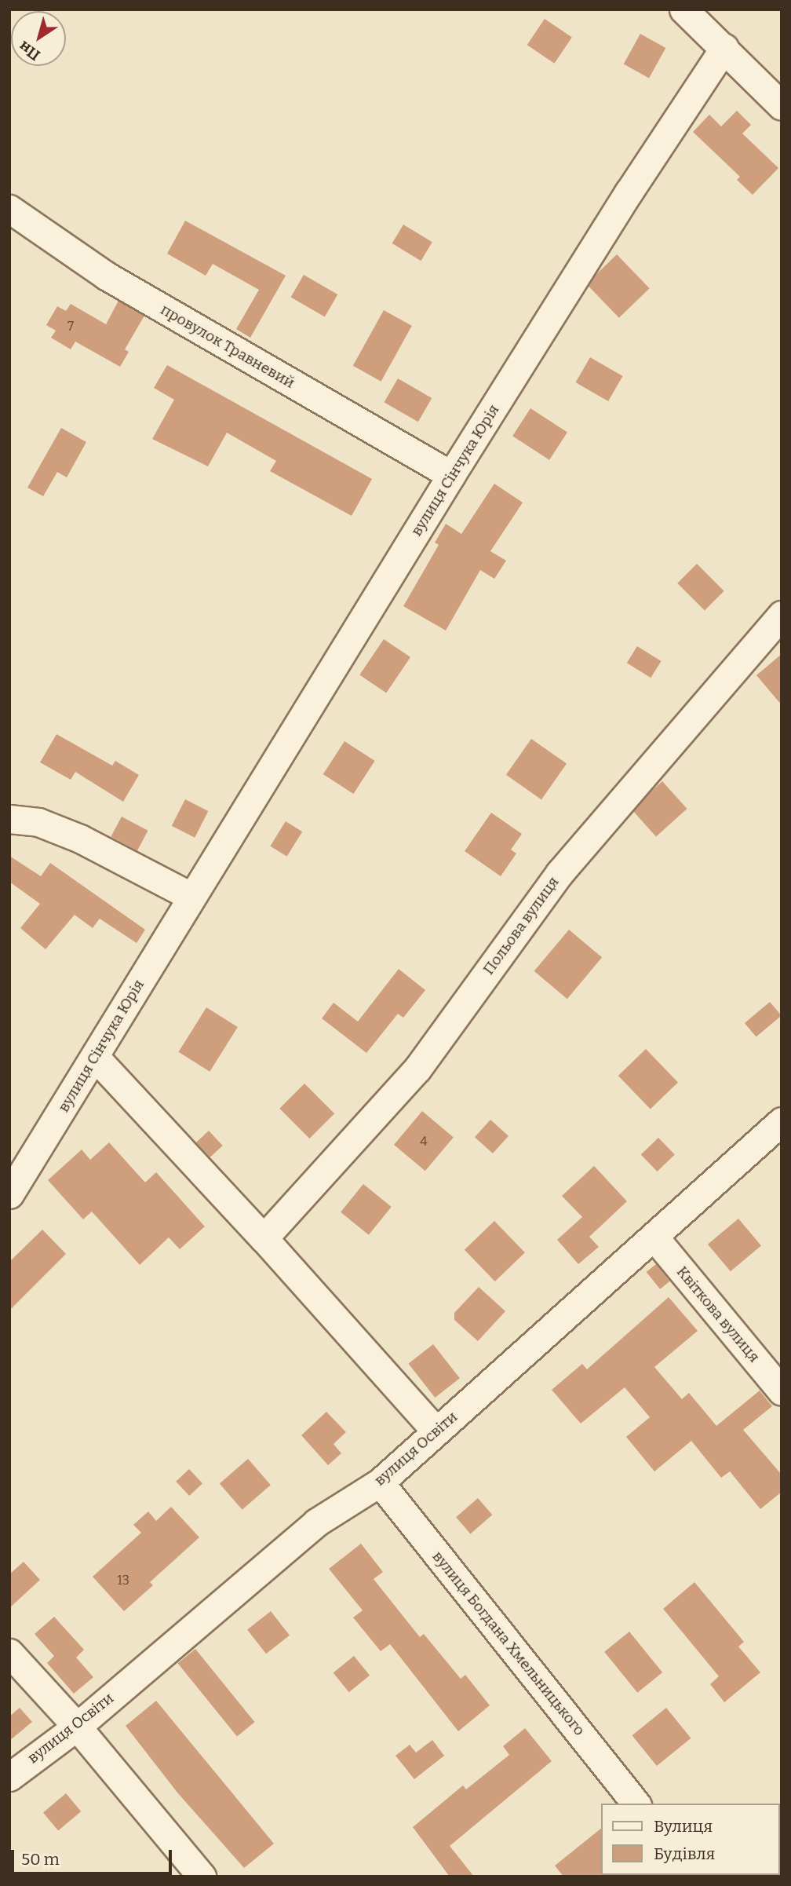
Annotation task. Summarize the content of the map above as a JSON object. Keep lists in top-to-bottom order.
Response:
{
  "streets": {
    "street": [
      "провулок Травневий",
      "вулиця Сінчука Юрія",
      "Польова вулиця",
      "Квіткова вулиця",
      "вулиця Освіти",
      "вулиця Богдана Хмельницького"
    ]
  },
  "crossings": [
    ["провулок Травневий", "вулиця Сінчука Юрія"],
    ["Квіткова вулиця", "вулиця Освіти"],
    ["вулиця Освіти", "вулиця Богдана Хмельницького"]
  ],
  "house_numbers": ["7", "4", "13"],
  "legend": ["Вулиця", "Будівля"],
  "scale_bar": "50 m",
  "north": "bottom left"
}
